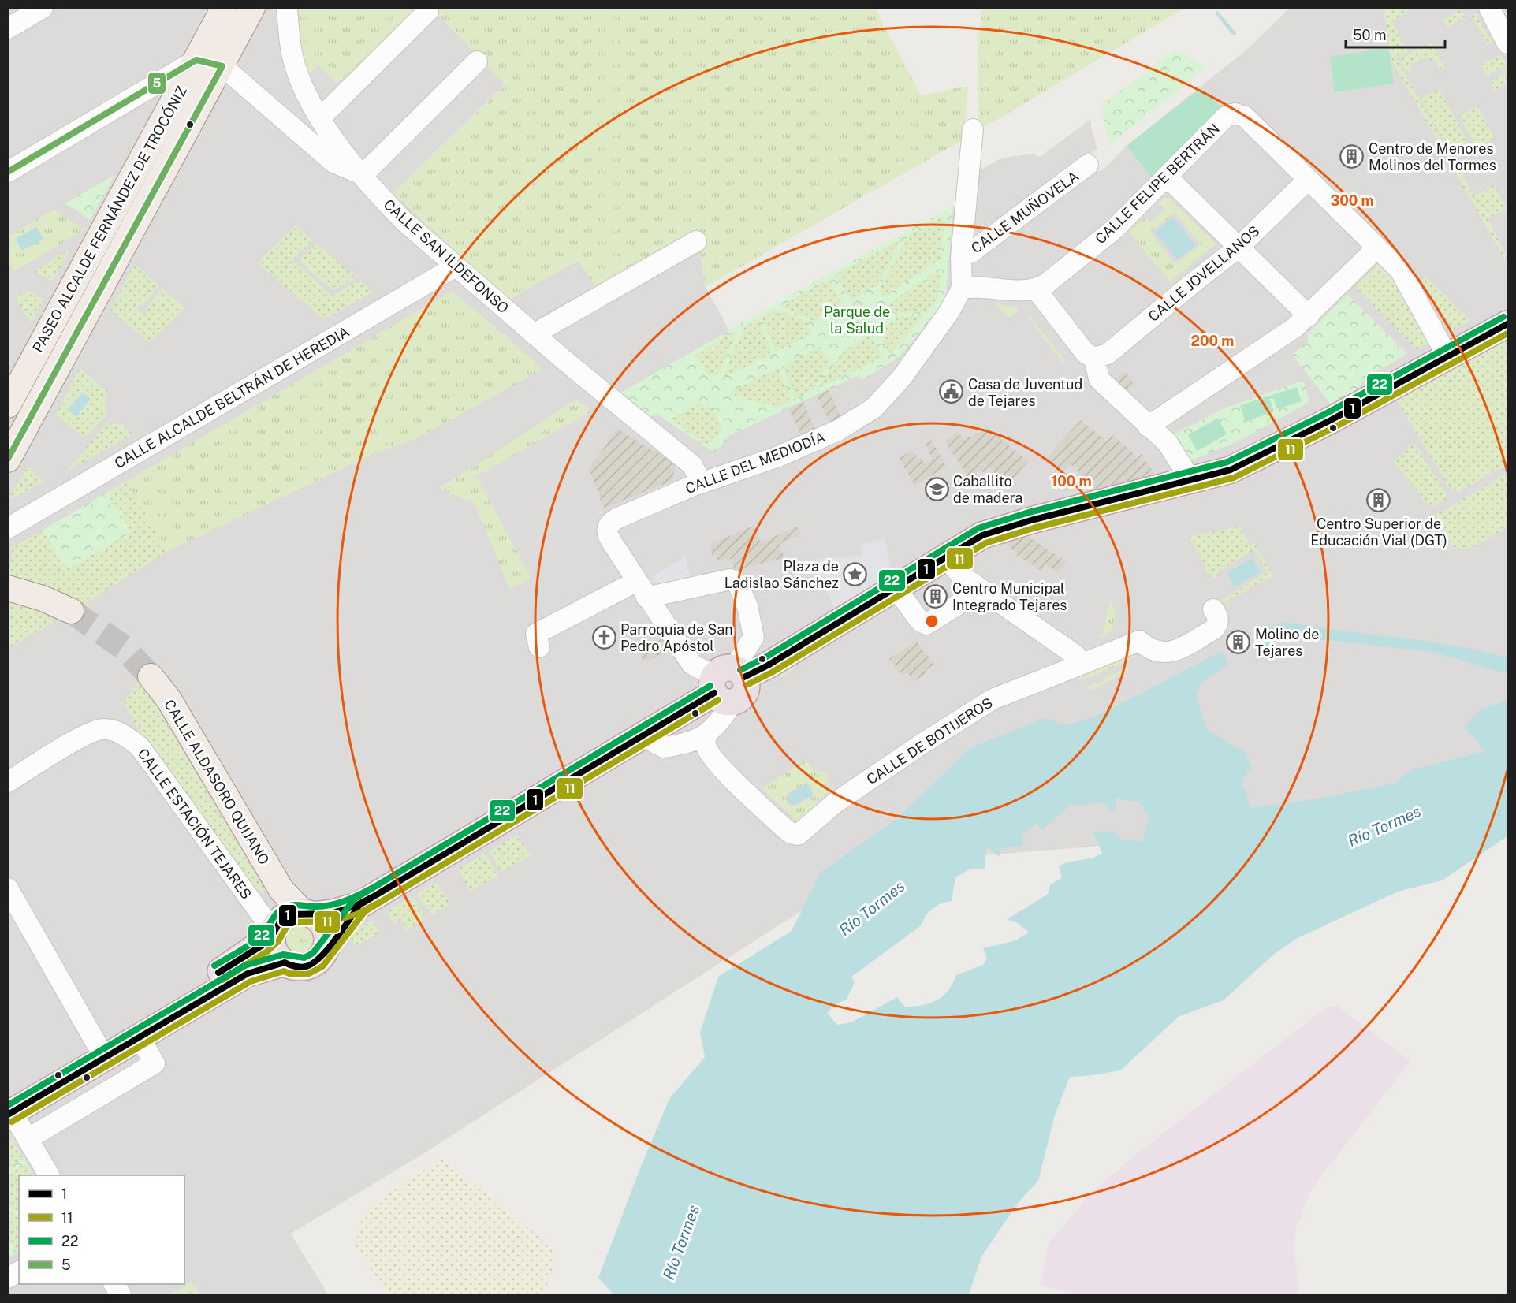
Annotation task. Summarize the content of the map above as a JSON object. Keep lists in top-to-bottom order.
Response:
{
  "streets": {
    "main road": ["PASEO ALCALDE FERNÁNDEZ DE TROCÓNIZ", "CALLE ALDASORO QUIJANO"],
    "street": [
      "CALLE FELIPE BERTRÁN",
      "CALLE MUÑOVELA",
      "CALLE SAN ILDEFONSO",
      "CALLE JOVELLANOS",
      "CALLE ALCALDE BELTRÁN DE HEREDIA",
      "CALLE DEL MEDIODÍA",
      "CALLE DE BOTIJEROS",
      "CALLE ESTACIÓN TEJARES"
    ]
  },
  "crossings": [
    ["CALLE FELIPE BERTRÁN", "CALLE JOVELLANOS"],
    ["CALLE MUÑOVELA", "CALLE DEL MEDIODÍA"],
    ["PASEO ALCALDE FERNÁNDEZ DE TROCÓNIZ", "CALLE SAN ILDEFONSO"],
    ["CALLE SAN ILDEFONSO", "CALLE ALCALDE BELTRÁN DE HEREDIA"],
    ["CALLE SAN ILDEFONSO", "CALLE DEL MEDIODÍA"],
    ["CALLE ALDASORO QUIJANO", "CALLE ESTACIÓN TEJARES"]
  ],
  "water": ["Río Tormes"],
  "parks": ["Parque de la Salud"],
  "places": {
    "building": [
      "Centro de Menores Molinos del Tormes",
      "Centro Superior de Educación Vial (DGT)",
      "Centro Municipal Integrado Tejares",
      "Molino de Tejares"
    ],
    "public building": ["Casa de Juventud de Tejares"],
    "school or university": ["Caballito de madera"],
    "place": ["Plaza de Ladislao Sánchez"],
    "church": ["Parroquia de San Pedro Apóstol"]
  },
  "lines": [
    "transit line 5",
    "transit line 22",
    "transit line 1",
    "transit line 11"
  ],
  "legend": [
    "1",
    "11",
    "22",
    "5"
  ],
  "scale_bar": "50 m",
  "rings": ["300 m", "200 m", "100 m"]
}
